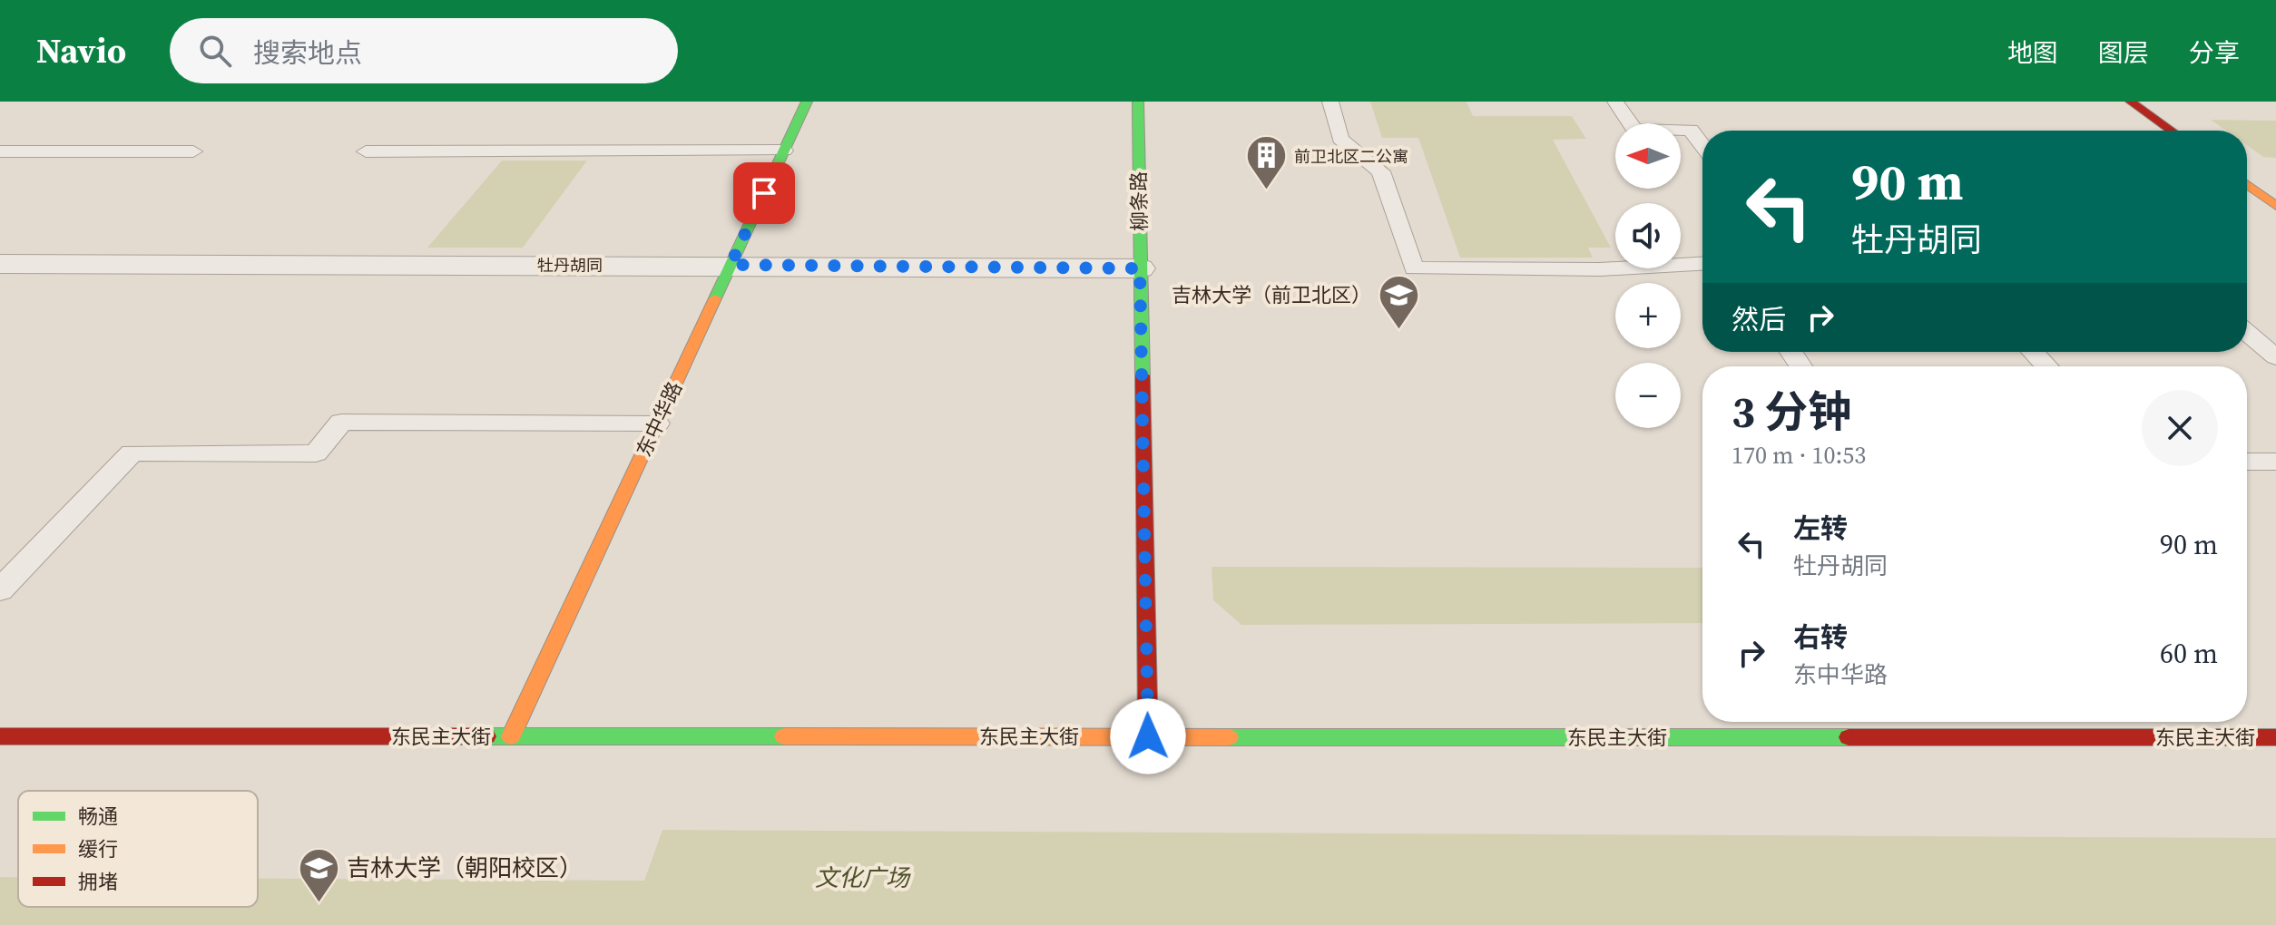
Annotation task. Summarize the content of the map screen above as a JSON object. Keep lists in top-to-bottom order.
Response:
{
  "streets": {
    "street": [
      "柳条路",
      "牡丹胡同",
      "东中华路",
      "东民主大街"
    ]
  },
  "crossings": [
    ["柳条路", "牡丹胡同"],
    ["柳条路", "东民主大街"],
    ["牡丹胡同", "东中华路"],
    ["东中华路", "东民主大街"]
  ],
  "parks": ["文化广场"],
  "places": {
    "building": ["前卫北区二公寓"],
    "school or university": ["吉林大学（前卫北区）", "吉林大学（朝阳校区）"]
  },
  "legend": ["畅通", "缓行", "拥堵"],
  "north": "left",
  "page": {
    "header": "Navio",
    "search": "搜索地点",
    "nav": ["地图", "图层", "分享"],
    "map_buttons": ["+", "−"],
    "turn": ["90 m", "牡丹胡同"],
    "then": "然后",
    "heading": ["3 分钟", "170 m · 10:53"],
    "list": [
      {
        "name": "左转",
        "note": "牡丹胡同",
        "value": "90 m"
      },
      {
        "name": "右转",
        "note": "东中华路",
        "value": "60 m"
      }
    ]
  }
}
